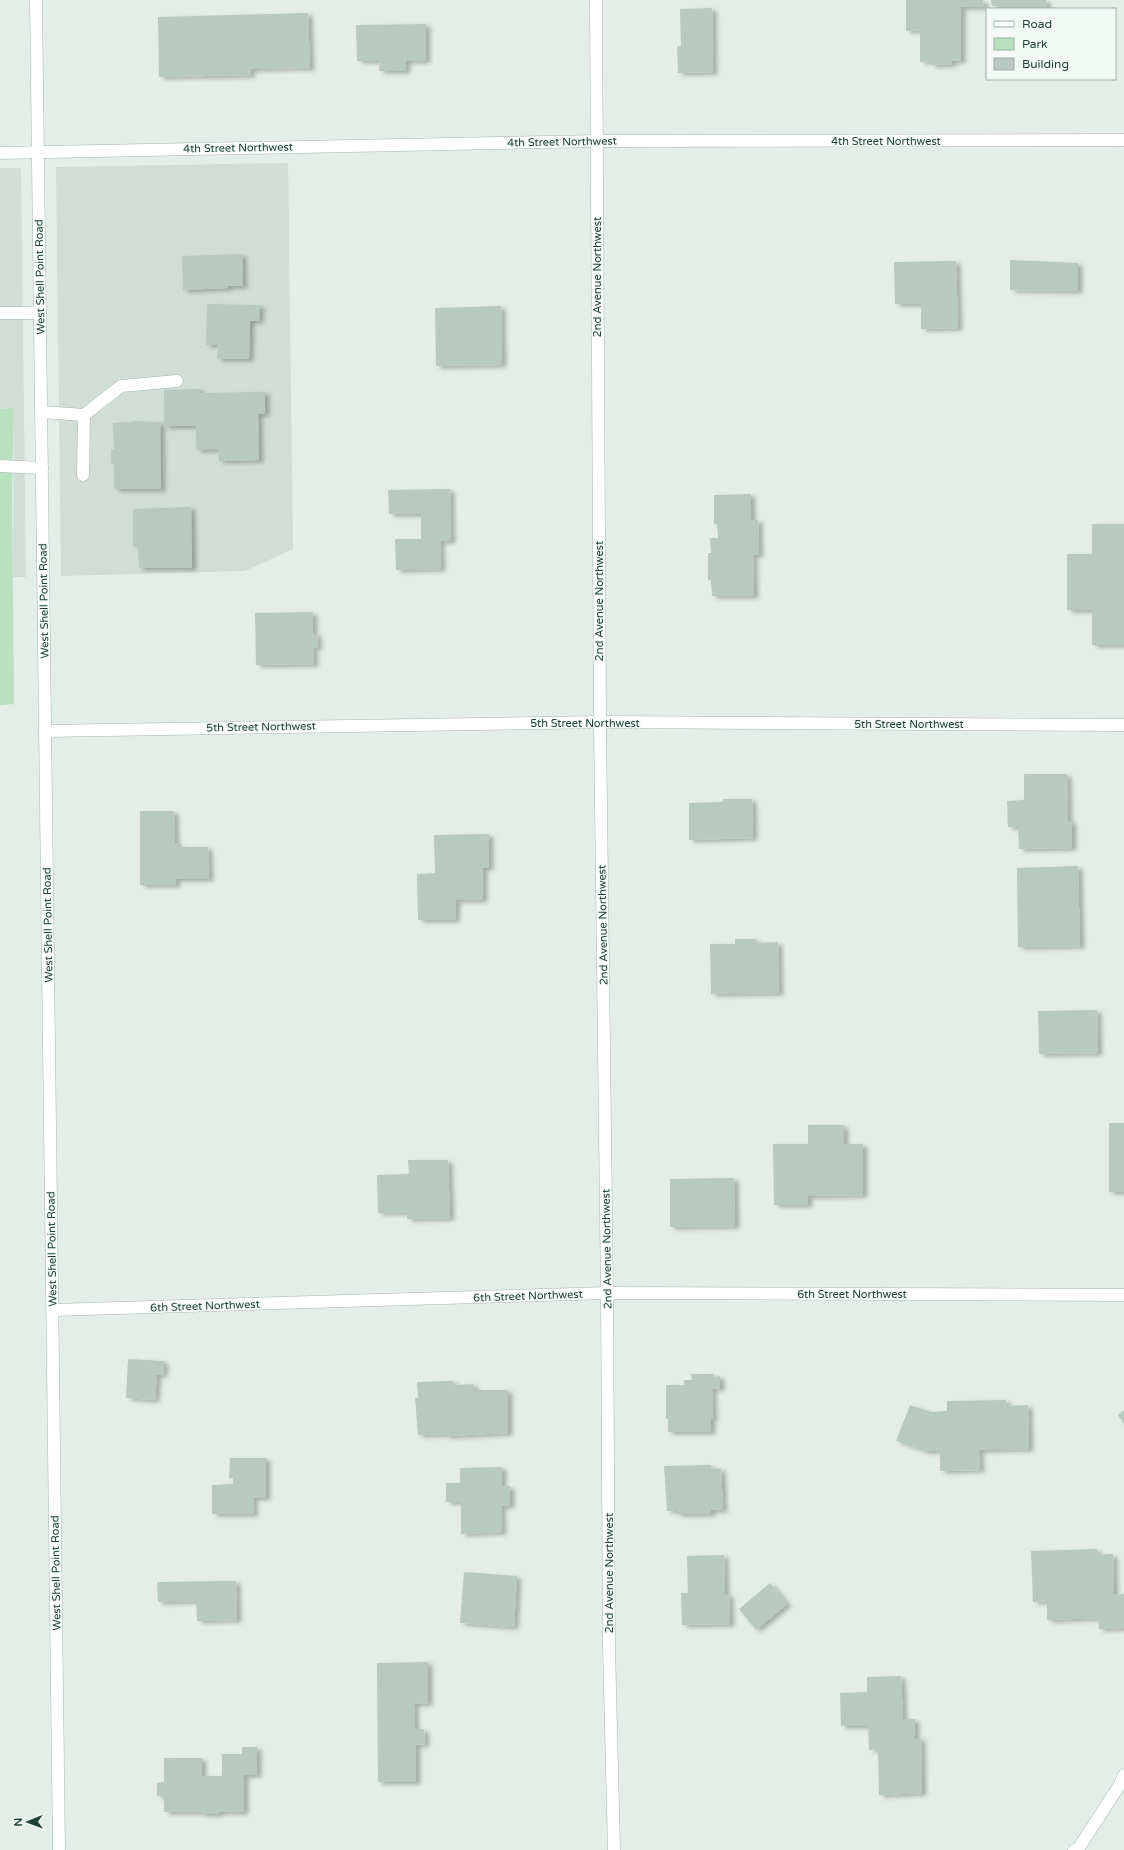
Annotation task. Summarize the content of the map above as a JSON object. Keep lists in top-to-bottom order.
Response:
{
  "streets": {
    "street": [
      "4th Street Northwest",
      "West Shell Point Road",
      "2nd Avenue Northwest",
      "5th Street Northwest",
      "6th Street Northwest"
    ]
  },
  "crossings": [
    ["4th Street Northwest", "West Shell Point Road"],
    ["4th Street Northwest", "2nd Avenue Northwest"],
    ["West Shell Point Road", "5th Street Northwest"],
    ["West Shell Point Road", "6th Street Northwest"],
    ["2nd Avenue Northwest", "5th Street Northwest"],
    ["2nd Avenue Northwest", "6th Street Northwest"]
  ],
  "legend": ["Road", "Park", "Building"],
  "north": "left"
}
